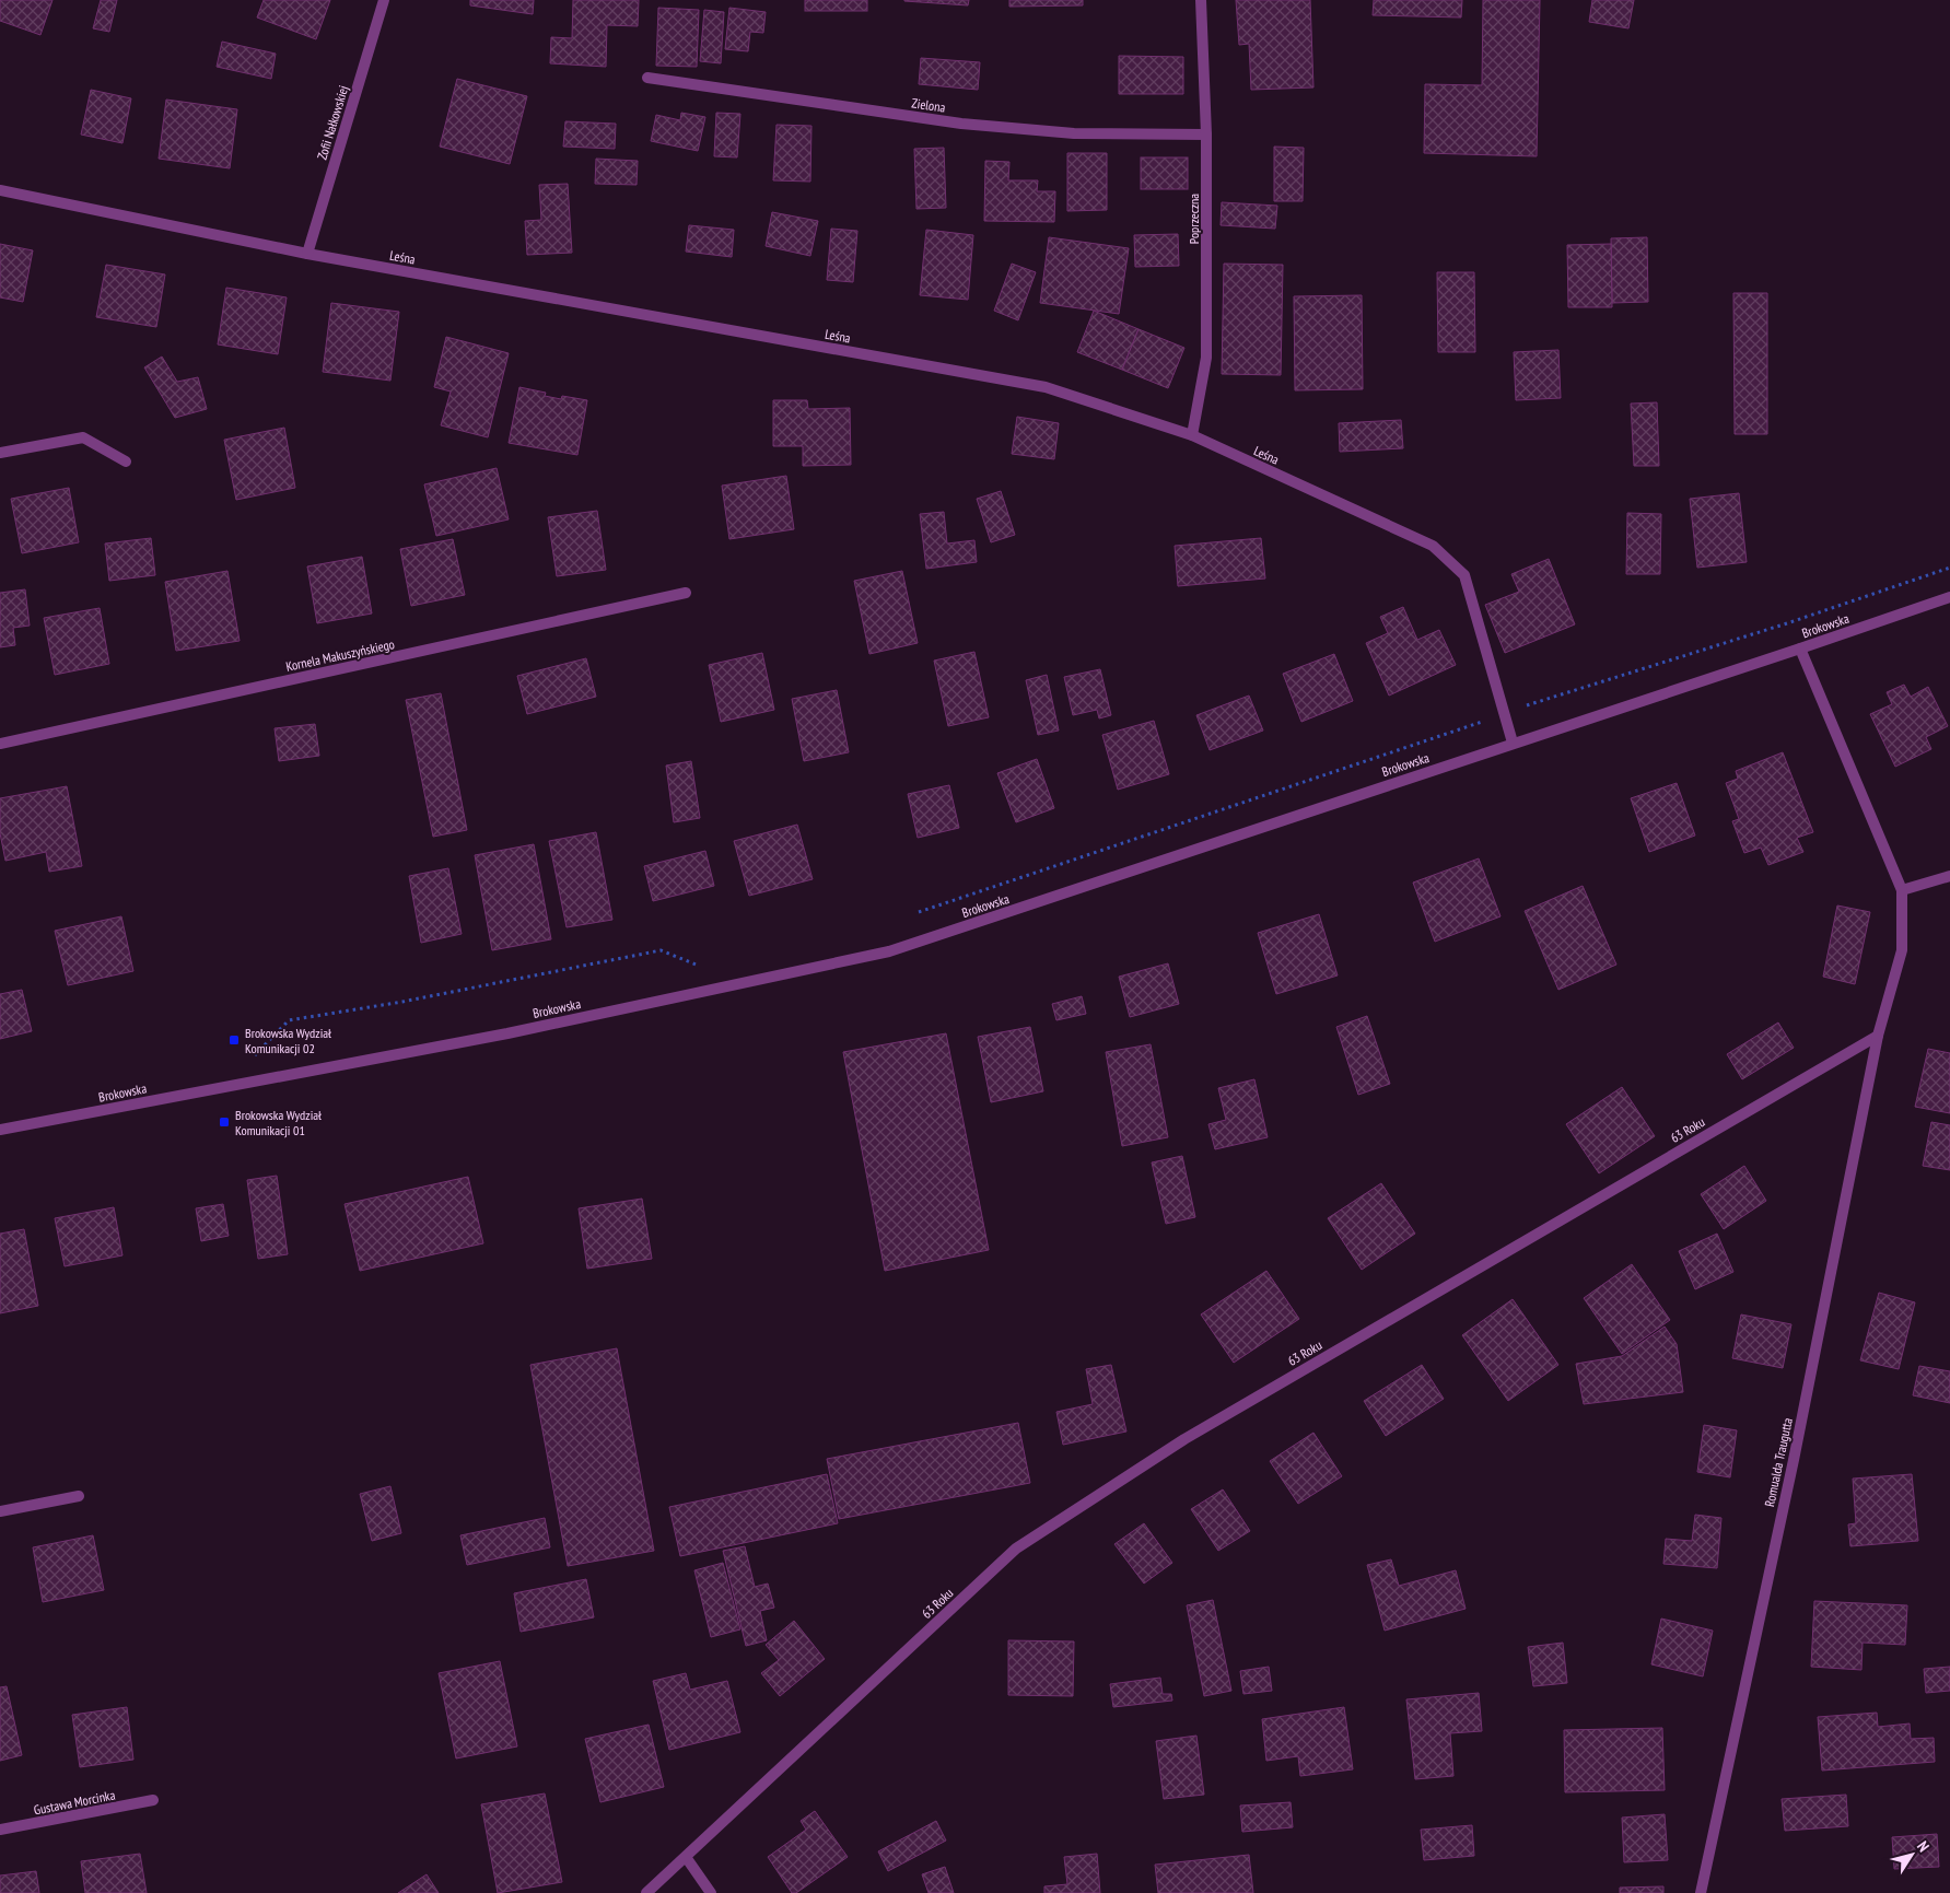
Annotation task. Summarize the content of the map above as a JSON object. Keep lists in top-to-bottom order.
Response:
{
  "streets": {
    "street": [
      "Zielona",
      "Zofii Nałkowskiej",
      "Poprzeczna",
      "Leśna",
      "Brokowska",
      "Kornela Makuszyńskiego",
      "63 Roku",
      "Romualda Traugutta",
      "Gustawa Morcinka"
    ]
  },
  "crossings": [
    ["Zielona", "Poprzeczna"],
    ["Zofii Nałkowskiej", "Leśna"],
    ["Poprzeczna", "Leśna"],
    ["Leśna", "Brokowska"],
    ["63 Roku", "Romualda Traugutta"]
  ],
  "places": {
    "transit": ["Brokowska Wydział Komunikacji 02", "Brokowska Wydział Komunikacji 01"]
  },
  "north": "top right"
}
